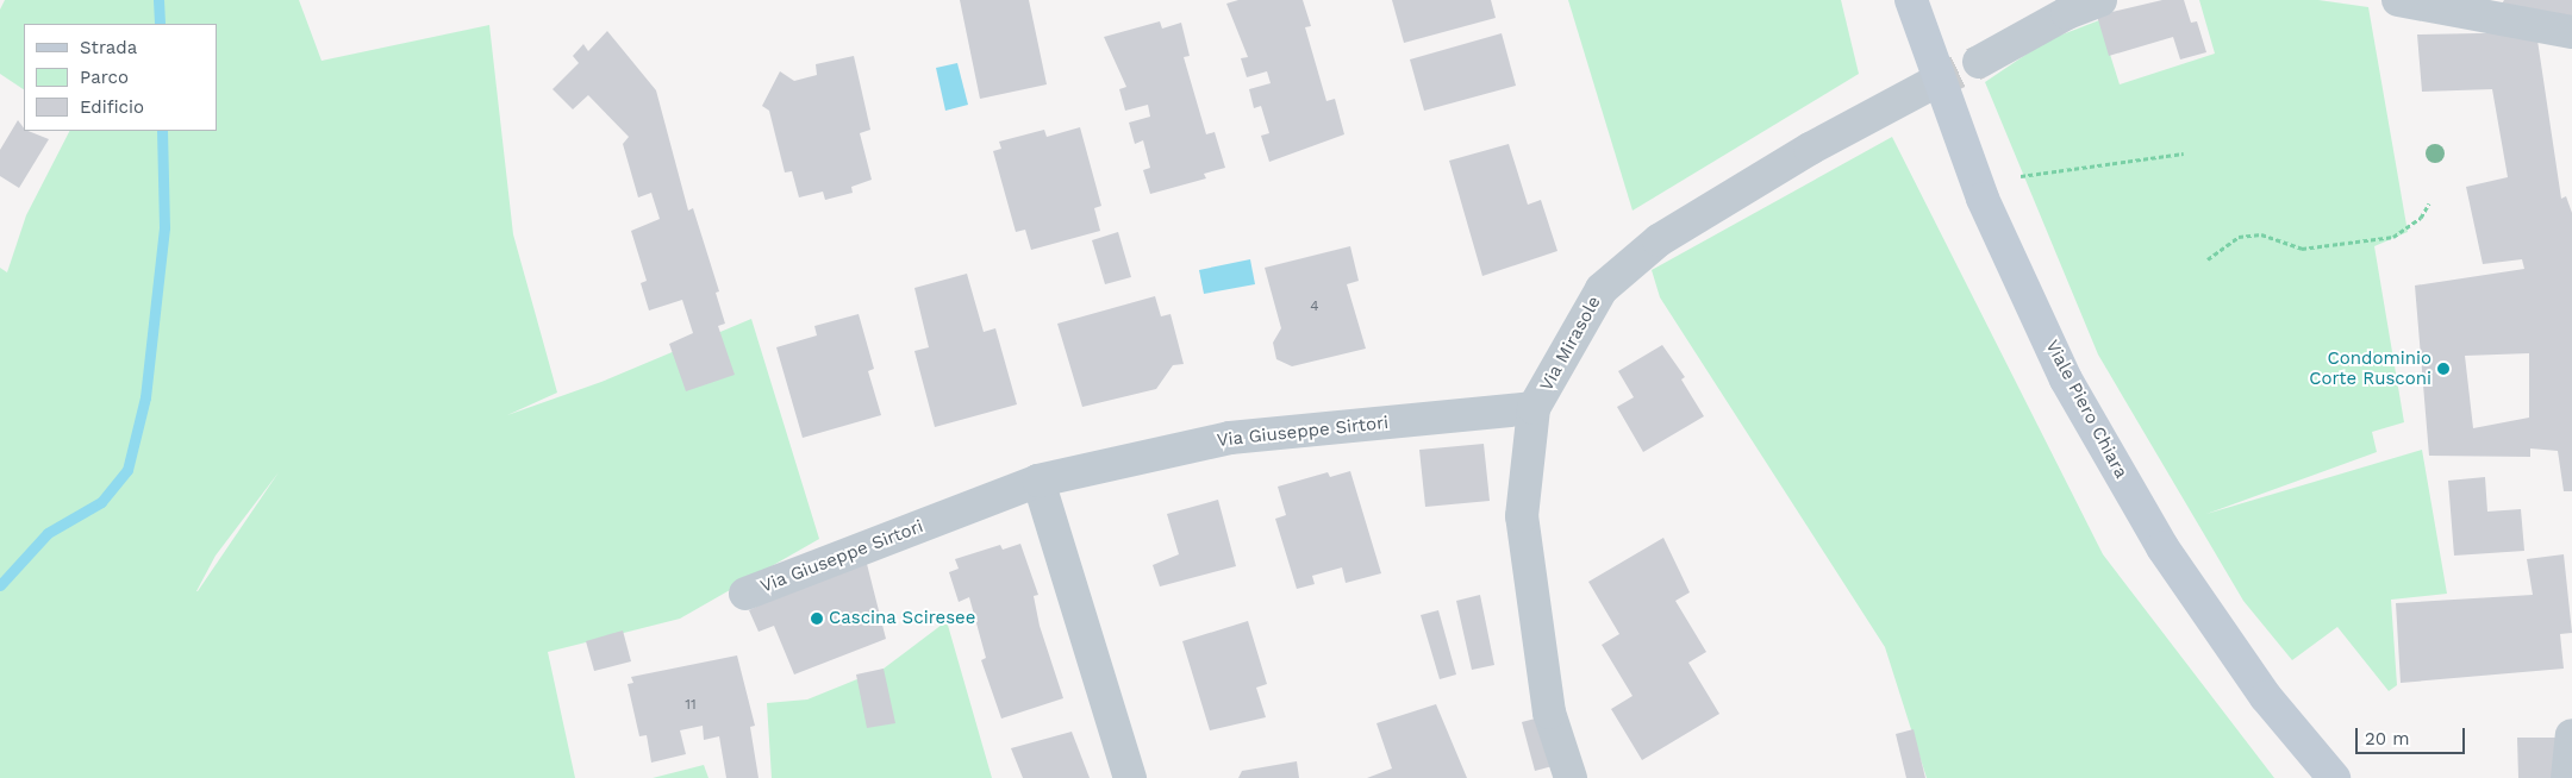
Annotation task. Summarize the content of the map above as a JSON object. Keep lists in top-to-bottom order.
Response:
{
  "streets": {
    "street": ["Via Mirasole", "Viale Piero Chiara", "Via Giuseppe Sirtori"]
  },
  "crossings": [
    ["Via Mirasole", "Via Giuseppe Sirtori"]
  ],
  "places": ["Condominio Corte Rusconi", "Cascina Sciresee"],
  "house_numbers": ["4", "11"],
  "legend": ["Strada", "Parco", "Edificio"],
  "scale_bar": "20 m"
}
